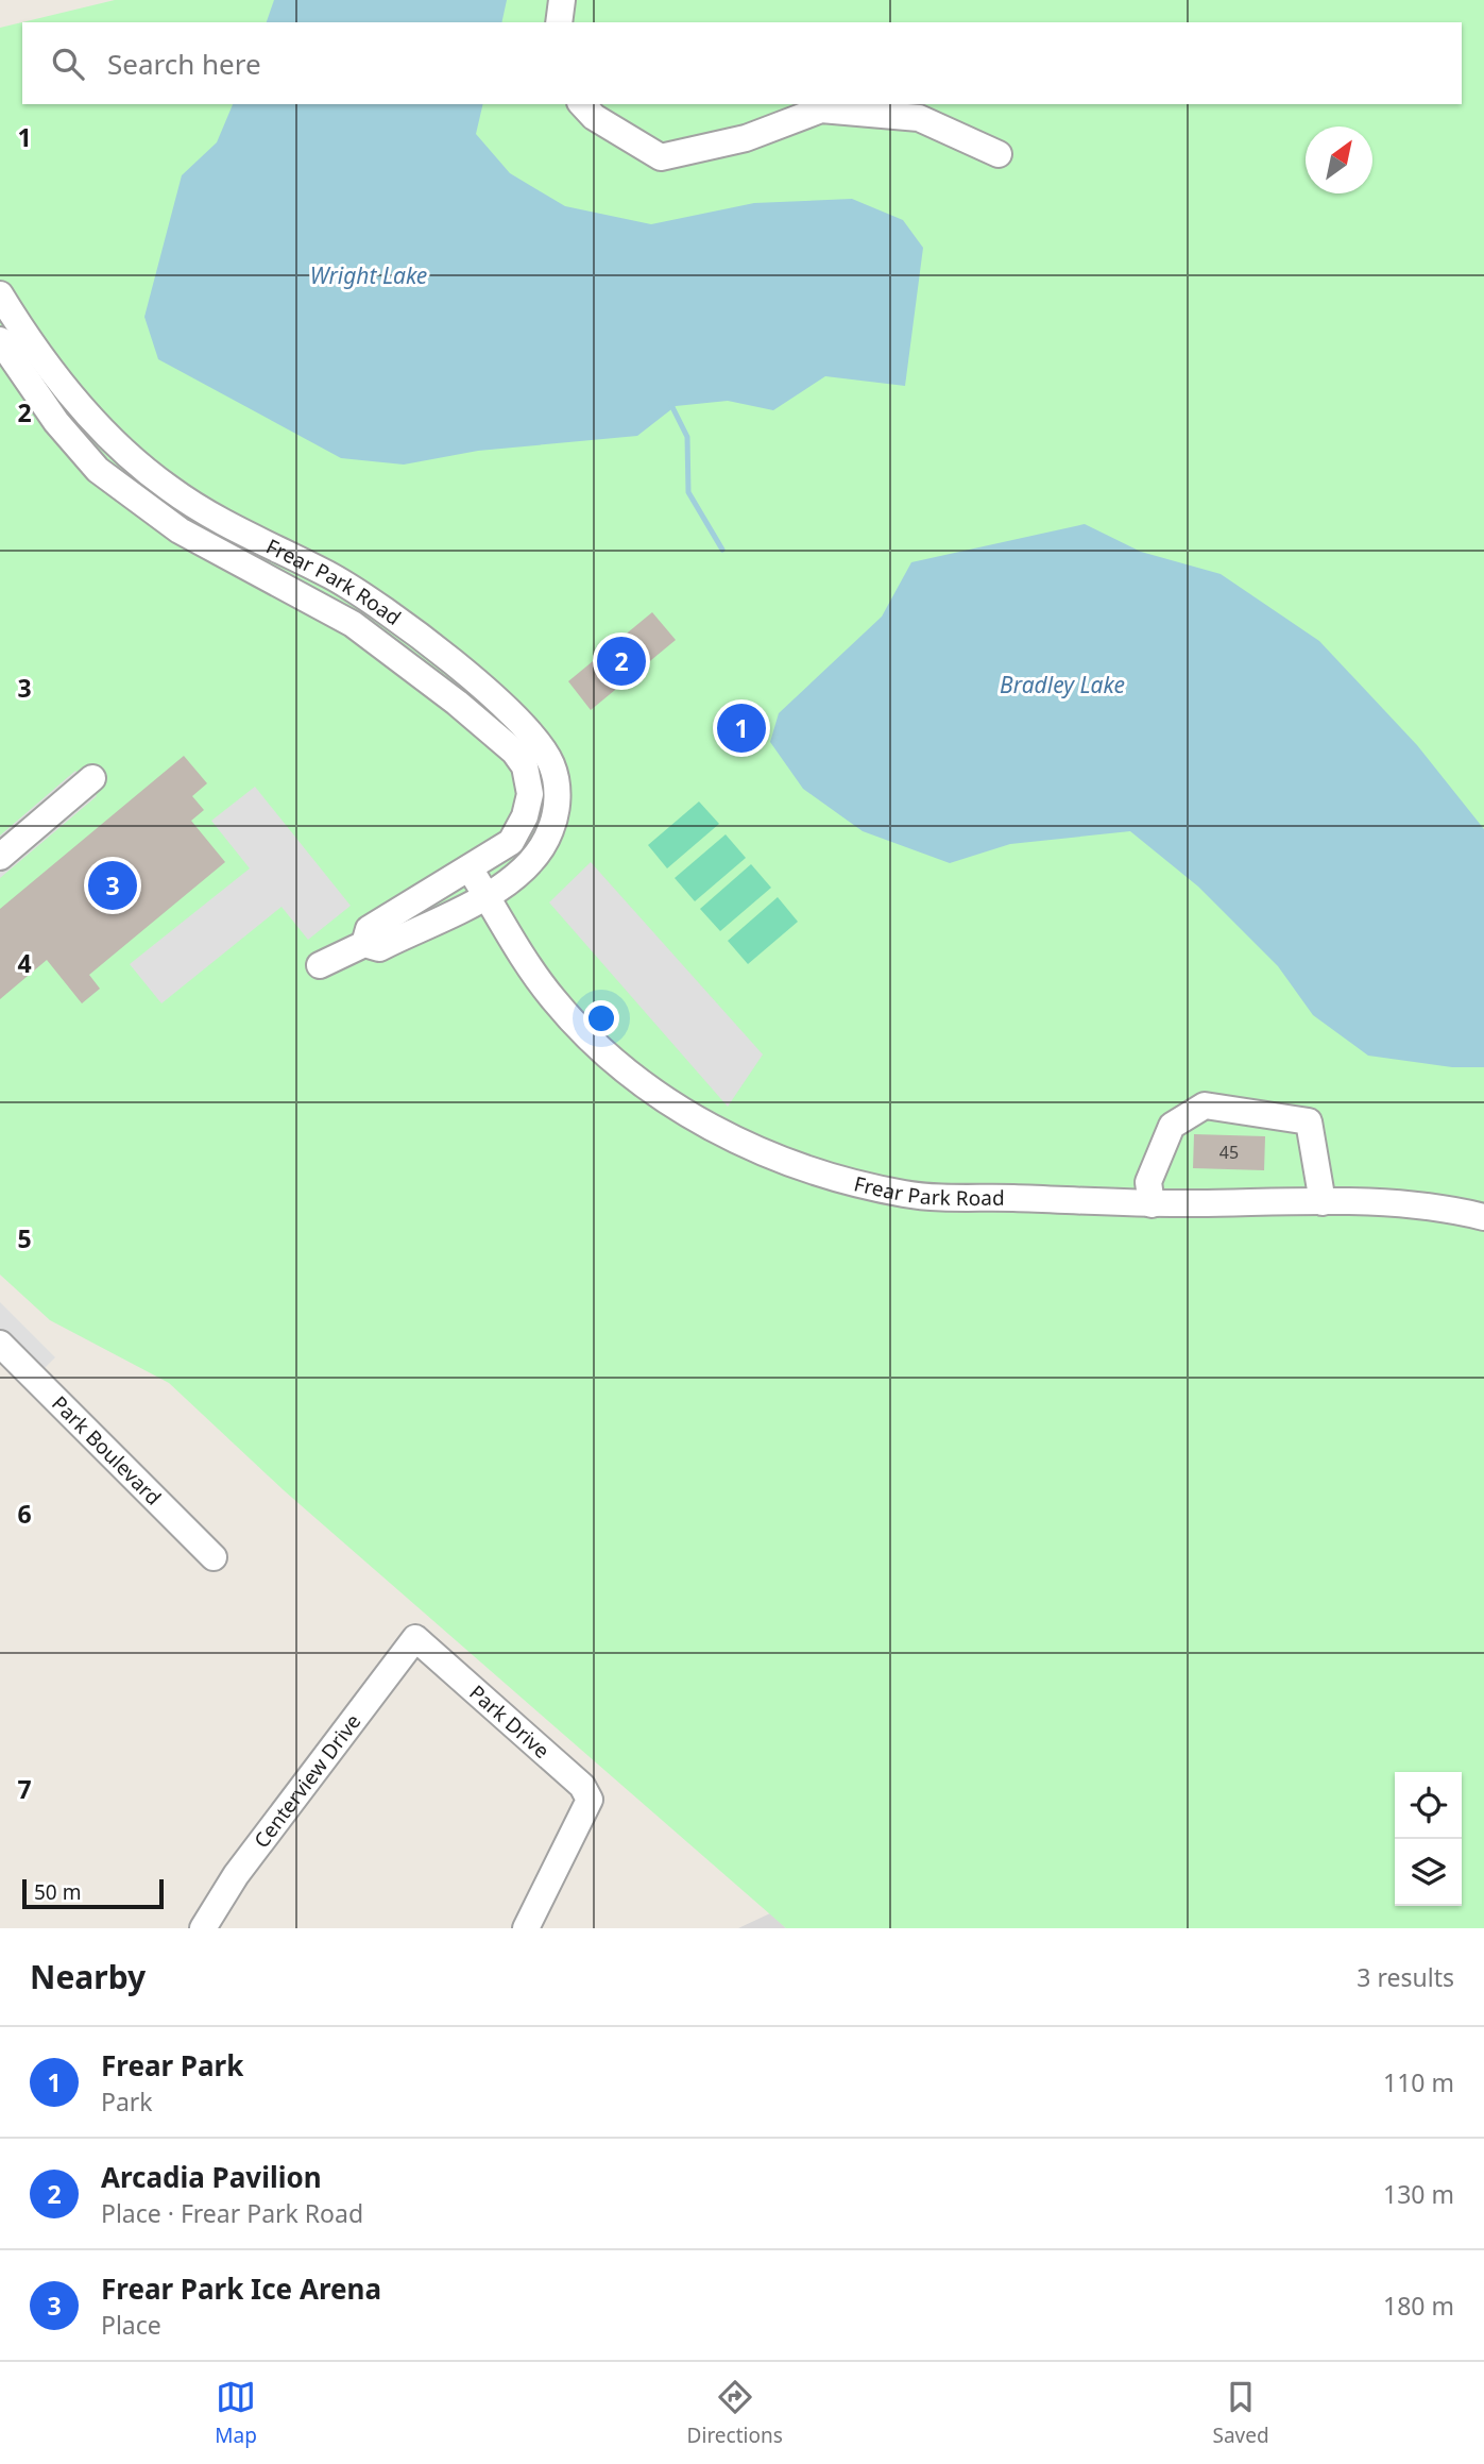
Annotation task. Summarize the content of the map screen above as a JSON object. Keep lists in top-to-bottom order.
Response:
{
  "streets": {
    "street": [
      "Frear Park Road",
      "Park Boulevard",
      "Park Drive",
      "Centerview Drive"
    ]
  },
  "crossings": [
    ["Park Drive", "Centerview Drive"]
  ],
  "water": ["Wright Lake", "Bradley Lake"],
  "house_numbers": ["45"],
  "scale_bar": "50 m",
  "north": "top right",
  "page": {
    "search": "Search here",
    "pins": ["2", "1", "3"],
    "scale": "50 m",
    "heading": ["Nearby", "3 results"],
    "list": [
      {
        "mark": "1",
        "name": "Frear Park",
        "note": "Park",
        "value": "110 m"
      },
      {
        "mark": "2",
        "name": "Arcadia Pavilion",
        "note": "Place · Frear Park Road",
        "value": "130 m"
      },
      {
        "mark": "3",
        "name": "Frear Park Ice Arena",
        "note": "Place",
        "value": "180 m"
      }
    ],
    "nav": ["Map", "Directions", "Saved"]
  },
  "grid": {
    "rows": [
      "1",
      "2",
      "3",
      "4",
      "5",
      "6",
      "7"
    ]
  }
}
